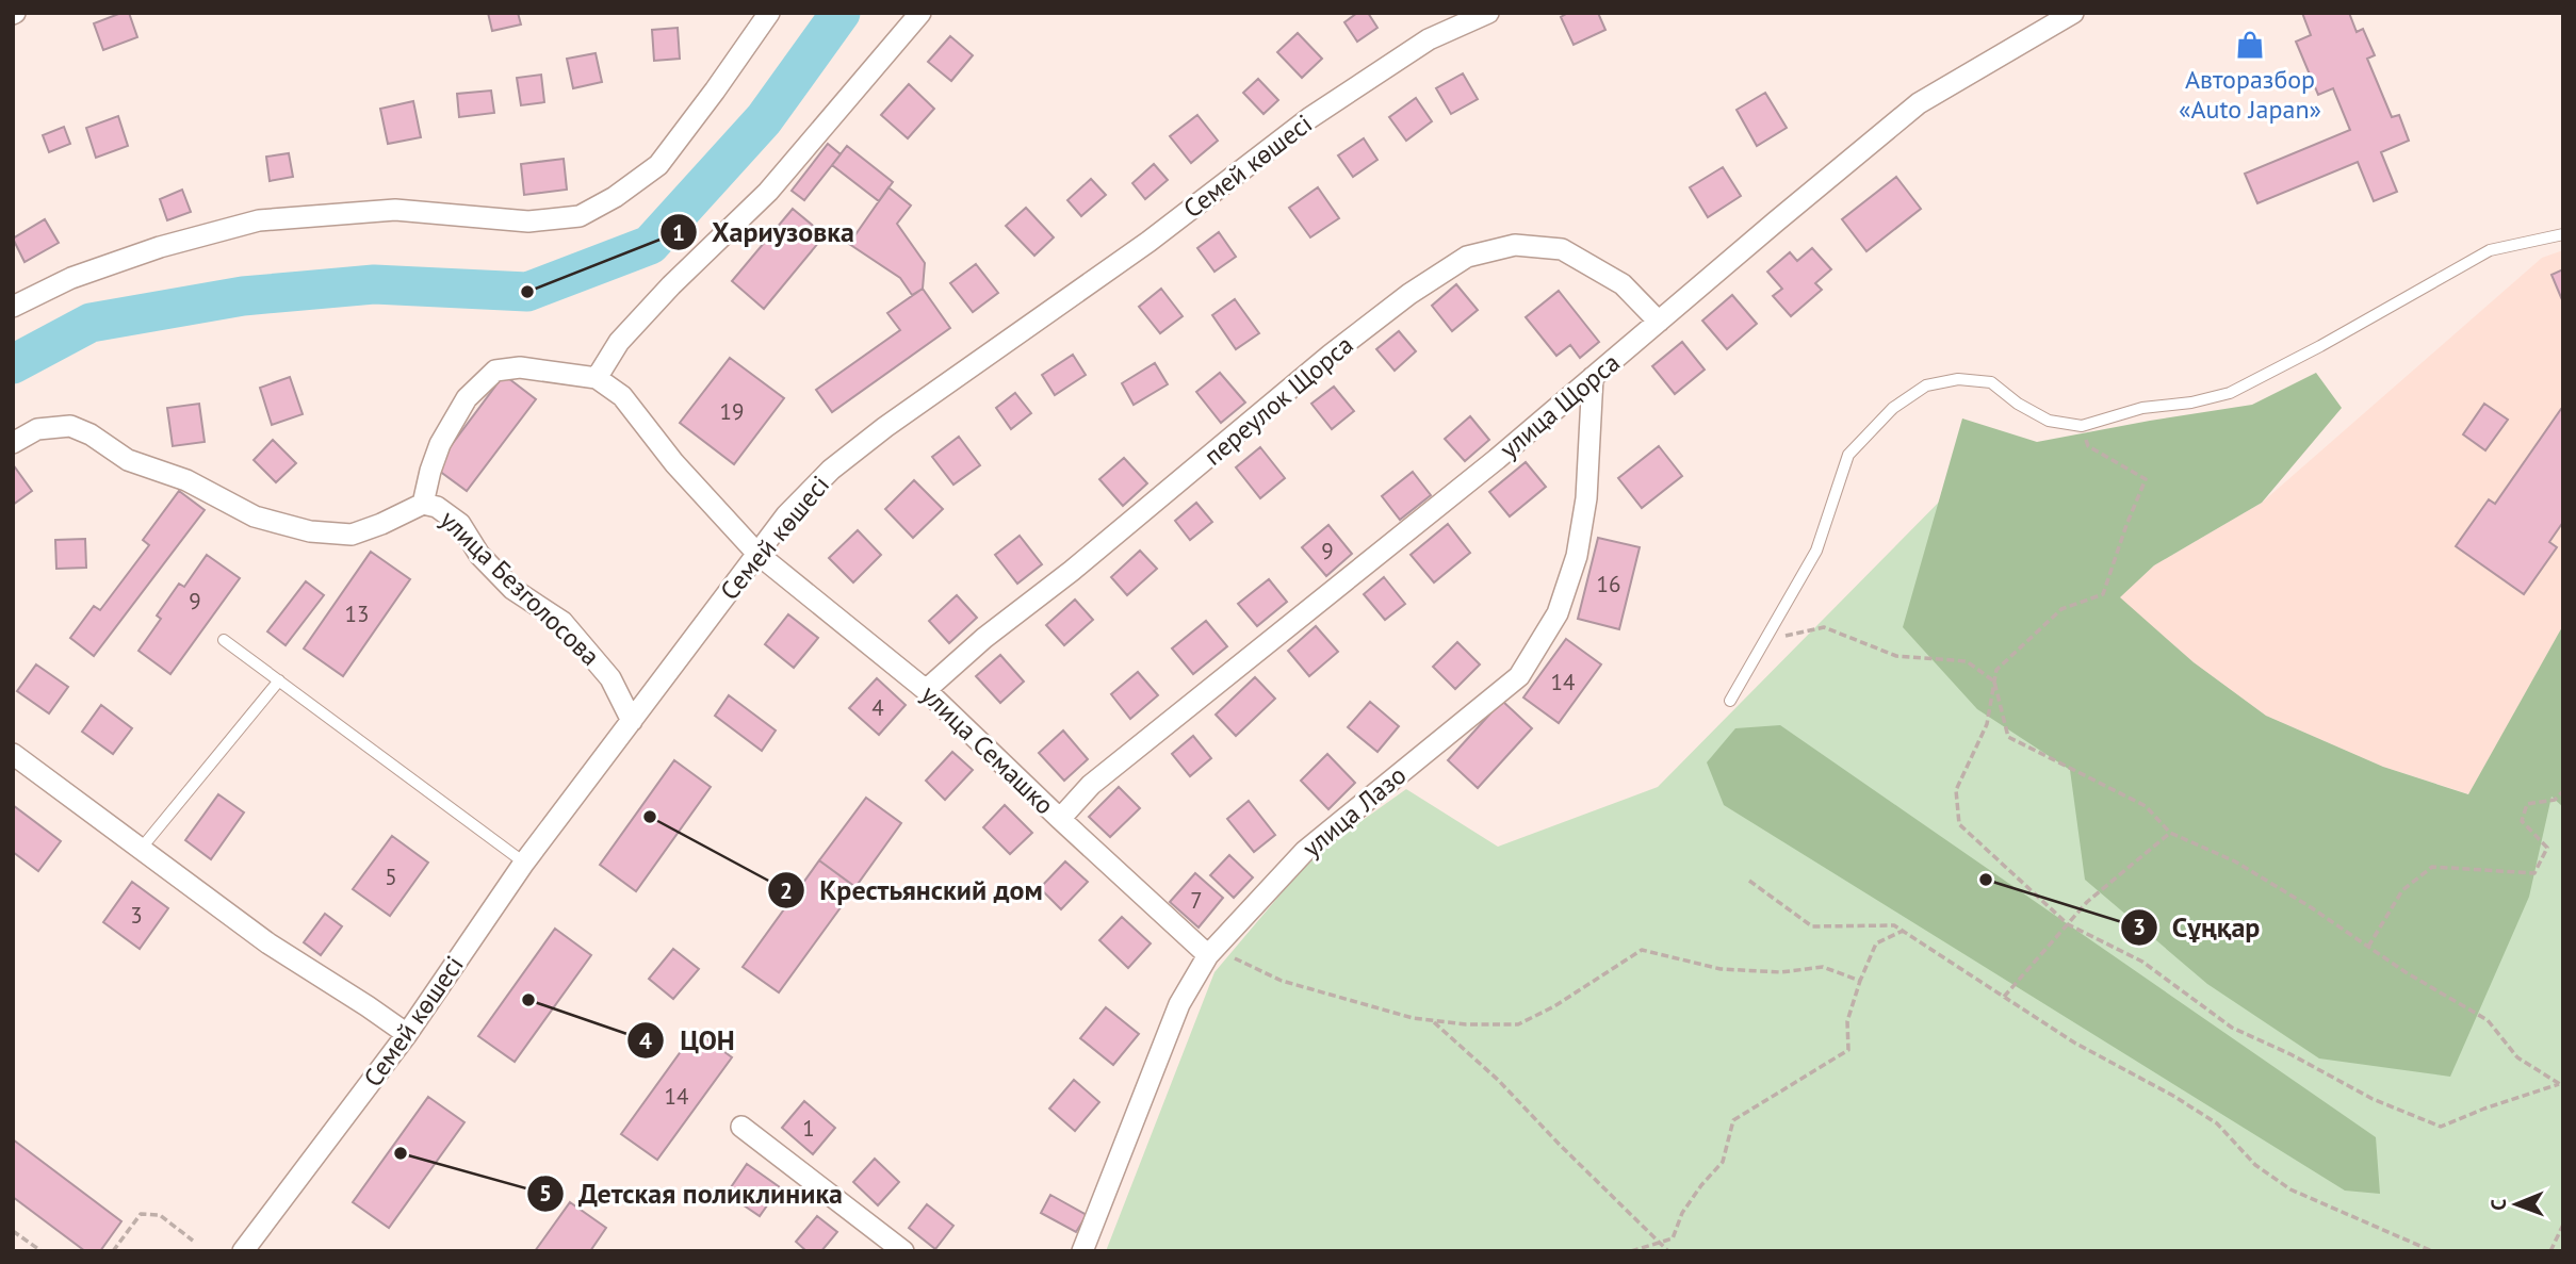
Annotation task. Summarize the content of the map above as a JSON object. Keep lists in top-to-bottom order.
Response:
{
  "streets": {
    "street": [
      "Семей көшесі",
      "переулок Щорса",
      "улица Щорса",
      "улица Безголосова",
      "улица Семашко",
      "улица Лазо"
    ]
  },
  "crossings": [
    ["Семей көшесі", "улица Безголосова"],
    ["Семей көшесі", "улица Семашко"],
    ["переулок Щорса", "улица Щорса"],
    ["переулок Щорса", "улица Семашко"],
    ["улица Щорса", "улица Семашко"],
    ["улица Щорса", "улица Лазо"],
    ["улица Семашко", "улица Лазо"]
  ],
  "places": {
    "shop": ["Авторазбор «Auto Japan»"],
    "other": [
      "Хариузовка",
      "Крестьянский дом",
      "Сұңқар",
      "ЦОН",
      "Детская поликлиника"
    ]
  },
  "house_numbers": [
    "19",
    "9",
    "16",
    "9",
    "13",
    "14",
    "4",
    "5",
    "7",
    "3",
    "14",
    "1"
  ],
  "north": "left"
}
